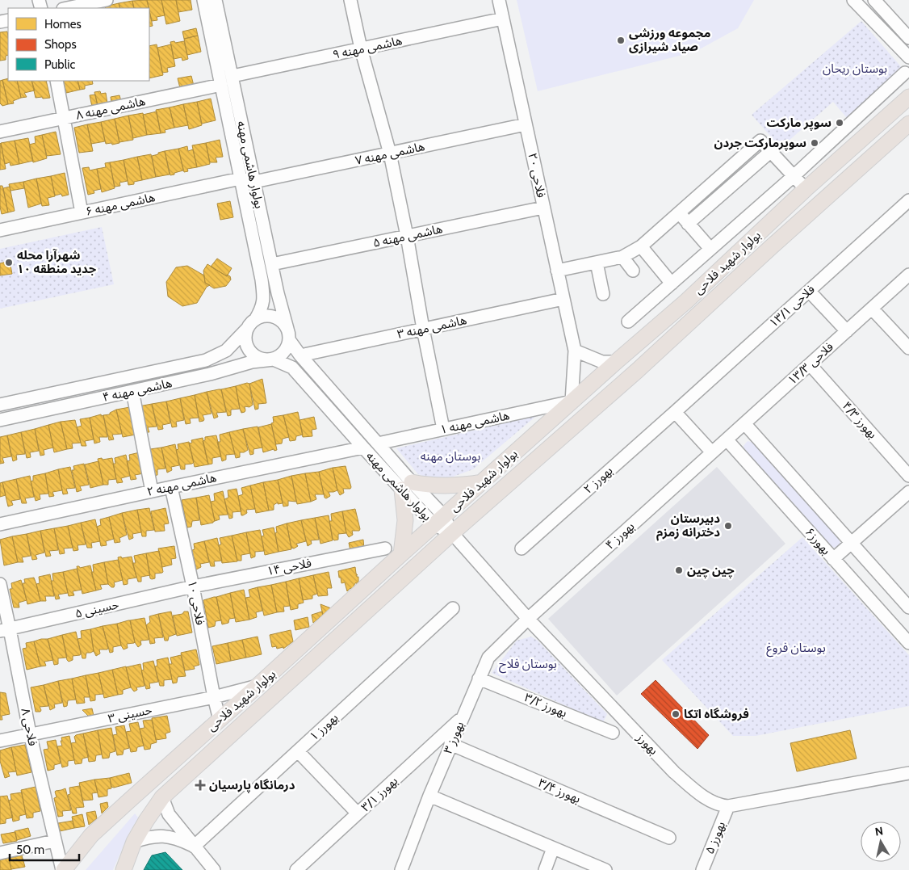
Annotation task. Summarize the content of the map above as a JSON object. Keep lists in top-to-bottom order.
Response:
{
  "streets": {
    "main road": ["بولوار شهید فلاحی"],
    "street": [
      "هاشمی مهنه ۹",
      "هاشمی مهنه ۸",
      "هاشمی مهنه ۷",
      "بولوار هاشمی مهنه",
      "فلاحی ۲۰",
      "هاشمی مهنه ۶",
      "هاشمی مهنه ۵",
      "فلاحی ۱۳/۱",
      "هاشمی مهنه ۳",
      "فلاحی ۱۳/۳",
      "هاشمی مهنه ۴",
      "بهورز ۴/۳",
      "هاشمی مهنه ۱",
      "بهورز ۲",
      "هاشمی مهنه ۲",
      "بهورز ۴",
      "بهورز۶",
      "فلاحی ۱۴",
      "فلاحی ۱۰",
      "حسینی ۵",
      "بهورز ۳/۲",
      "حسینی ۳",
      "فلاحی ۸",
      "بهورز ۱",
      "بهورز ۳",
      "بهورز",
      "بهورز ۳/۴",
      "بهورز ۳/۱",
      "بهورز ۵"
    ]
  },
  "crossings": [
    ["هاشمی مهنه ۹", "بولوار هاشمی مهنه"],
    ["هاشمی مهنه ۹", "فلاحی ۲۰"],
    ["هاشمی مهنه ۸", "بولوار هاشمی مهنه"],
    ["هاشمی مهنه ۷", "بولوار هاشمی مهنه"],
    ["هاشمی مهنه ۷", "فلاحی ۲۰"],
    ["بولوار هاشمی مهنه", "هاشمی مهنه ۶"],
    ["بولوار هاشمی مهنه", "هاشمی مهنه ۵"],
    ["بولوار هاشمی مهنه", "بولوار شهید فلاحی"],
    ["بولوار هاشمی مهنه", "هاشمی مهنه ۳"],
    ["بولوار هاشمی مهنه", "هاشمی مهنه ۴"],
    ["بولوار هاشمی مهنه", "هاشمی مهنه ۱"],
    ["بولوار هاشمی مهنه", "هاشمی مهنه ۲"],
    ["بولوار هاشمی مهنه", "بهورز"],
    ["فلاحی ۲۰", "هاشمی مهنه ۵"],
    ["فلاحی ۲۰", "بولوار شهید فلاحی"],
    ["فلاحی ۲۰", "هاشمی مهنه ۳"],
    ["فلاحی ۲۰", "هاشمی مهنه ۱"],
    ["بولوار شهید فلاحی", "هاشمی مهنه ۱"],
    ["بولوار شهید فلاحی", "فلاحی ۱۰"],
    ["بولوار شهید فلاحی", "حسینی ۳"],
    ["بولوار شهید فلاحی", "فلاحی ۸"],
    ["بولوار شهید فلاحی", "بهورز"],
    ["فلاحی ۱۳/۱", "بهورز ۲"],
    ["فلاحی ۱۳/۳", "بهورز ۴/۳"],
    ["فلاحی ۱۳/۳", "بهورز ۴"],
    ["فلاحی ۱۳/۳", "بهورز۶"],
    ["هاشمی مهنه ۲", "فلاحی ۱۰"],
    ["بهورز ۴", "بهورز ۳"],
    ["بهورز ۴", "بهورز"],
    ["فلاحی ۱۴", "فلاحی ۱۰"],
    ["فلاحی ۱۴", "حسینی ۵"],
    ["فلاحی ۱۰", "حسینی ۵"],
    ["فلاحی ۱۰", "حسینی ۳"],
    ["حسینی ۵", "فلاحی ۸"],
    ["بهورز ۳/۲", "بهورز ۳"],
    ["حسینی ۳", "فلاحی ۸"],
    ["بهورز ۳", "بهورز"],
    ["بهورز ۳", "بهورز ۳/۴"],
    ["بهورز ۳", "بهورز ۳/۱"],
    ["بهورز", "بهورز ۵"]
  ],
  "parks": [
    "بوستان ریحان",
    "بوستان مهنه",
    "بوستان فروغ",
    "بوستان فلاح"
  ],
  "places": {
    "other": [
      "مجموعه ورزشی صیاد شیرازی",
      "سوپر مارکت",
      "سوپرمارکت جردن",
      "شهرآرا محله جدید منطقه ۱۰",
      "دبیرستان دخترانه زمزم",
      "چین چین",
      "فروشگاه اتکا"
    ],
    "health": ["درمانگاه پارسیان"]
  },
  "legend": ["Homes", "Shops", "Public"],
  "scale_bar": "50 m",
  "north": "top"
}
